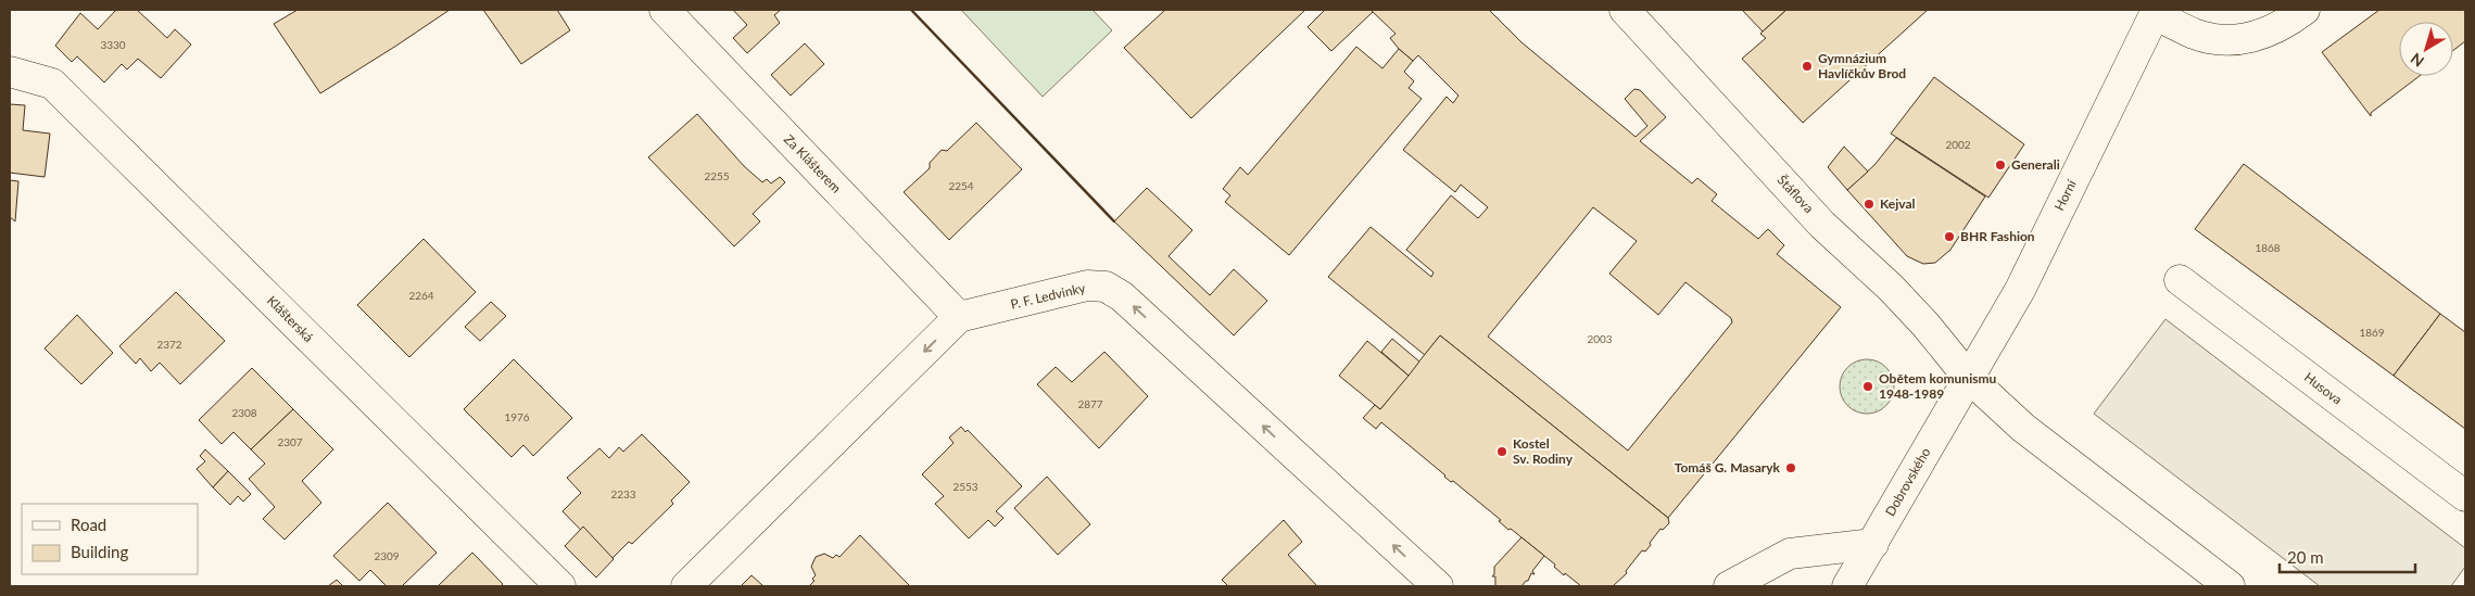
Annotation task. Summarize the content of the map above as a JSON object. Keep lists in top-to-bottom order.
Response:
{
  "streets": {
    "street": [
      "Za Klášterem",
      "Štáflova",
      "Horní",
      "P. F. Ledvinky",
      "Klášterská",
      "Husova",
      "Dobrovského"
    ]
  },
  "crossings": [
    ["Za Klášterem", "P. F. Ledvinky"],
    ["Štáflova", "Horní"],
    ["Štáflova", "Dobrovského"],
    ["Horní", "Dobrovského"]
  ],
  "one_way": ["P. F. Ledvinky"],
  "places": [
    "Gymnázium Havlíčkův Brod",
    "Generali",
    "Kejval",
    "BHR Fashion",
    "Obětem komunismu 1948-1989",
    "Kostel Sv. Rodiny",
    "Tomáš G. Masaryk"
  ],
  "house_numbers": [
    "3330",
    "2002",
    "2255",
    "2254",
    "1868",
    "2264",
    "1869",
    "2003",
    "2372",
    "2877",
    "2308",
    "1976",
    "2307",
    "2553",
    "2233",
    "2309"
  ],
  "legend": ["Road", "Building"],
  "scale_bar": "20 m",
  "north": "bottom left"
}
